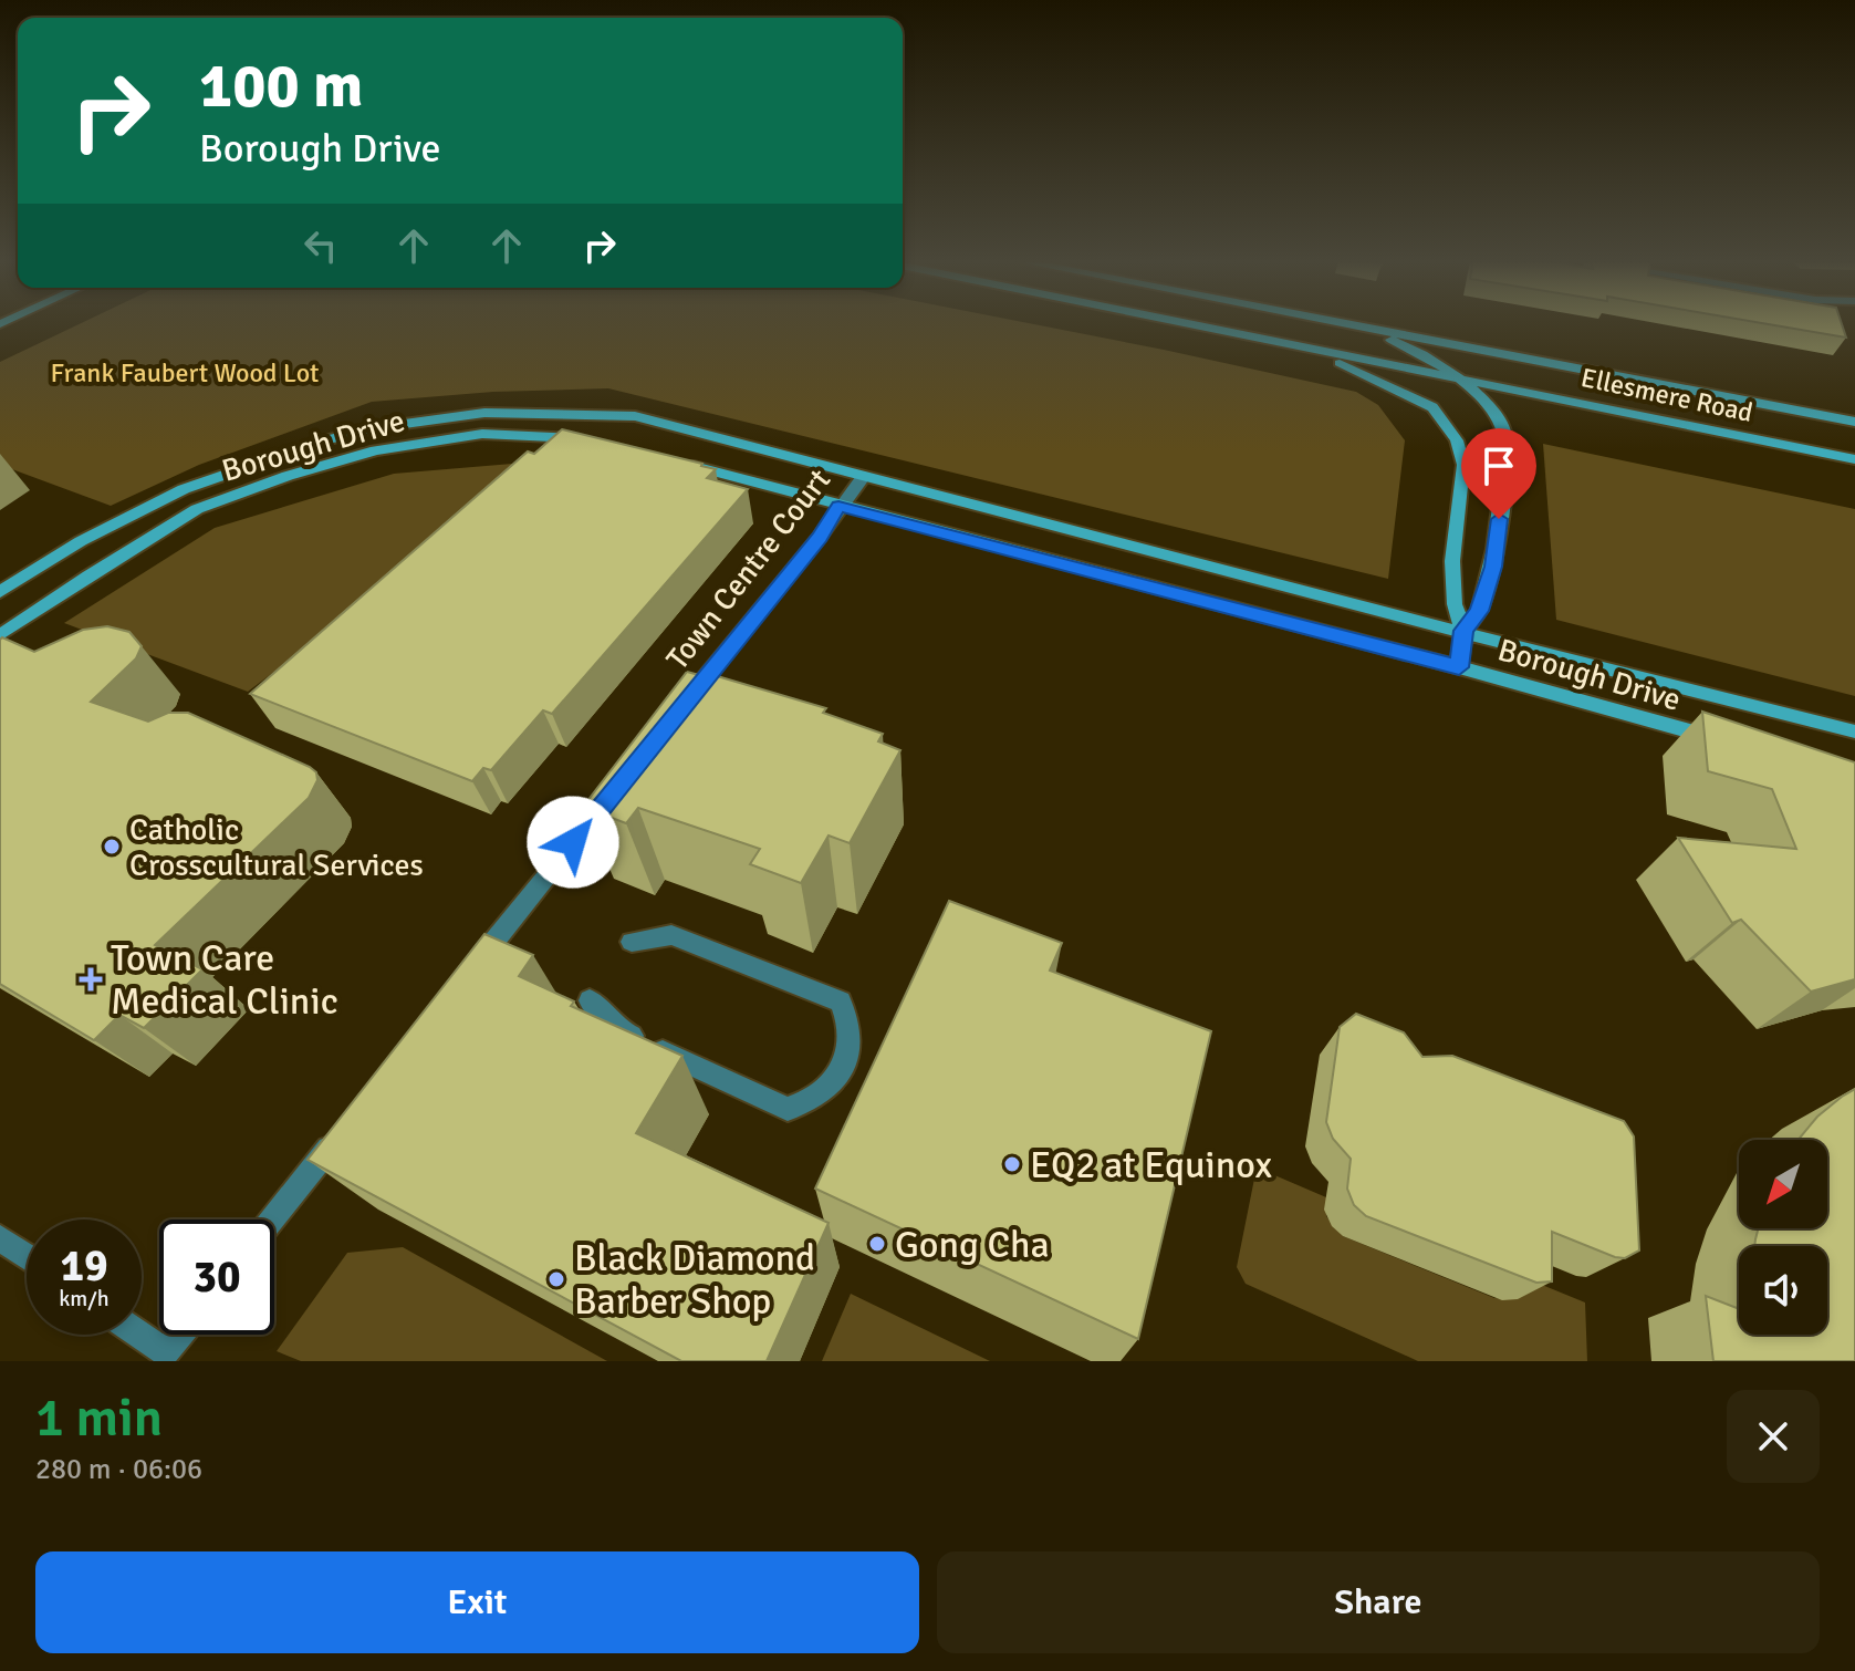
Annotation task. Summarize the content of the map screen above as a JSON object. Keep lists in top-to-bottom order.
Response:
{
  "streets": {
    "street": ["Ellesmere Road", "Borough Drive", "Town Centre Court"]
  },
  "crossings": [
    ["Borough Drive", "Town Centre Court"]
  ],
  "parks": ["Frank Faubert Wood Lot"],
  "places": {
    "other": [
      "Catholic Crosscultural Services",
      "EQ2 at Equinox",
      "Gong Cha",
      "Black Diamond Barber Shop"
    ],
    "health": ["Town Care Medical Clinic"]
  },
  "north": "bottom left",
  "page": {
    "turn": ["100 m", "Borough Drive"],
    "speed": "19 km/h",
    "limit": "30",
    "heading": ["1 min", "280 m · 06:06"],
    "buttons": ["Exit", "Share"]
  }
}
